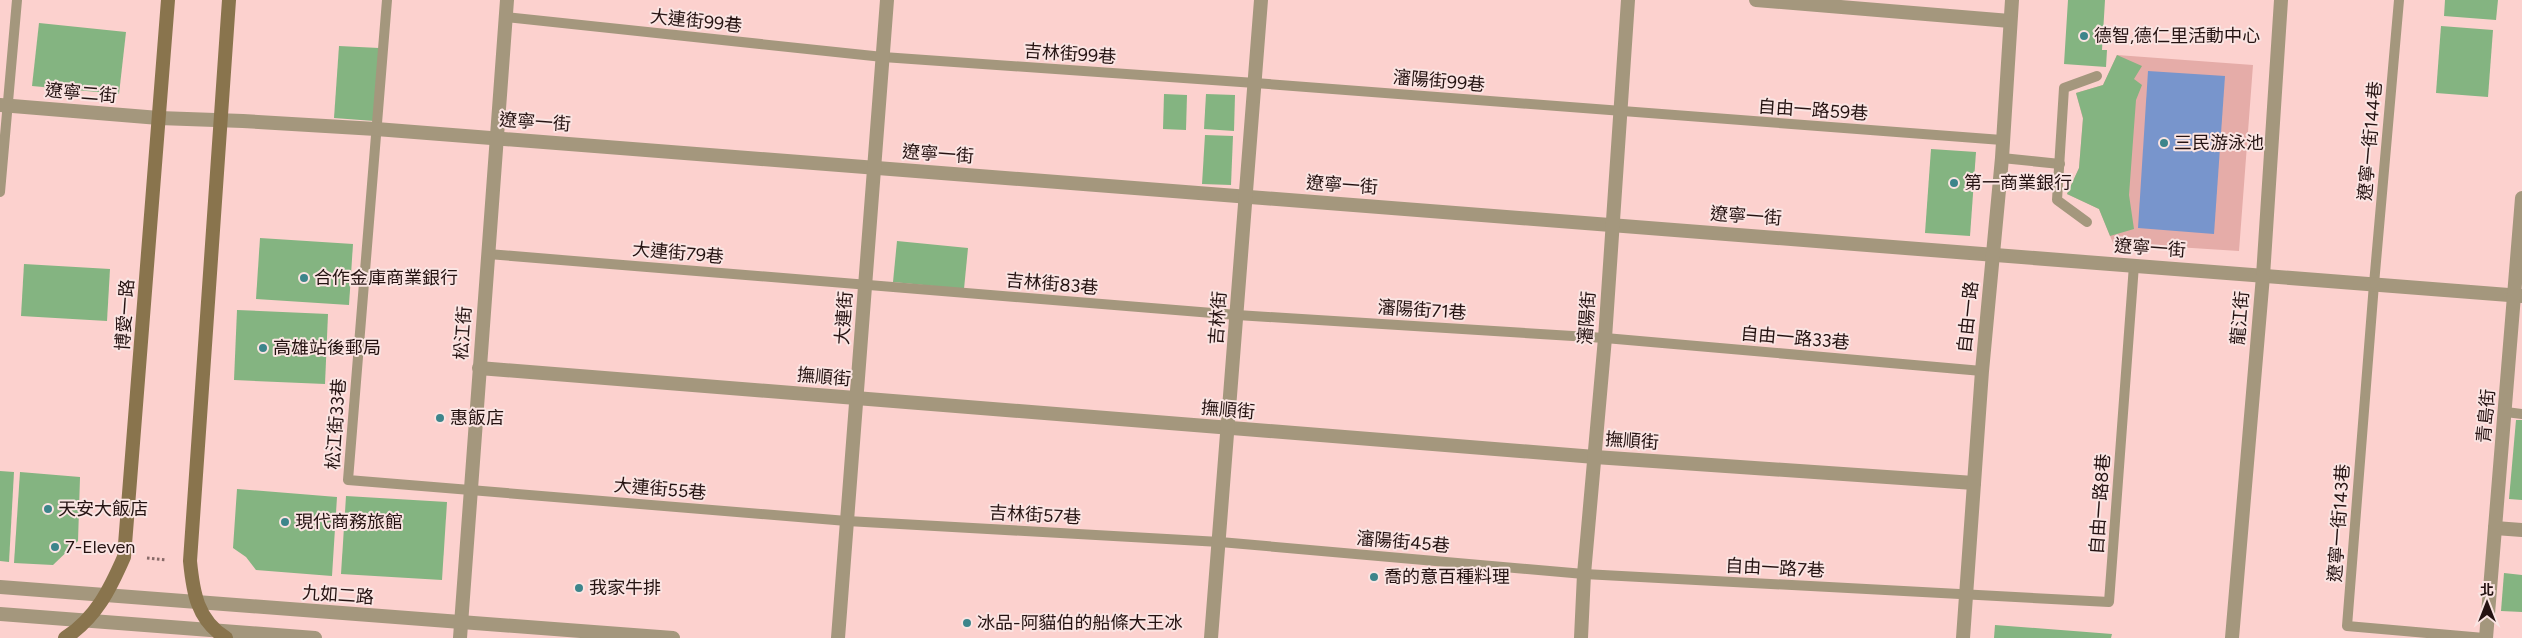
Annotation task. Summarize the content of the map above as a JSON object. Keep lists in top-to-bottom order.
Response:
{
  "streets": {
    "main road": ["博愛一路"],
    "street": [
      "遼寧二街",
      "遼寧一街",
      "自由一路",
      "大連街",
      "吉林街",
      "瀋陽街",
      "龍江街",
      "松江街",
      "撫順街",
      "青島街",
      "九如二路"
    ],
    "lane": [
      "大連街99巷",
      "吉林街99巷",
      "瀋陽街99巷",
      "自由一路59巷",
      "遼寧一街144巷",
      "大連街79巷",
      "吉林街83巷",
      "瀋陽街71巷",
      "自由一路33巷",
      "松江街33巷",
      "大連街55巷",
      "自由一路8巷",
      "吉林街57巷",
      "遼寧一街143巷",
      "瀋陽街45巷",
      "自由一路7巷"
    ]
  },
  "crossings": [
    ["大連街99巷", "吉林街99巷"],
    ["大連街99巷", "大連街"],
    ["大連街99巷", "松江街"],
    ["吉林街99巷", "瀋陽街99巷"],
    ["吉林街99巷", "大連街"],
    ["吉林街99巷", "吉林街"],
    ["瀋陽街99巷", "自由一路59巷"],
    ["瀋陽街99巷", "吉林街"],
    ["瀋陽街99巷", "瀋陽街"],
    ["遼寧二街", "遼寧一街"],
    ["遼寧二街", "博愛一路"],
    ["自由一路59巷", "自由一路"],
    ["自由一路59巷", "瀋陽街"],
    ["遼寧一街", "遼寧一街144巷"],
    ["遼寧一街", "博愛一路"],
    ["遼寧一街", "自由一路"],
    ["遼寧一街", "大連街"],
    ["遼寧一街", "吉林街"],
    ["遼寧一街", "瀋陽街"],
    ["遼寧一街", "龍江街"],
    ["遼寧一街", "松江街"],
    ["遼寧一街", "青島街"],
    ["遼寧一街", "松江街33巷"],
    ["遼寧一街", "自由一路8巷"],
    ["遼寧一街", "遼寧一街143巷"],
    ["遼寧一街144巷", "遼寧一街143巷"],
    ["大連街79巷", "吉林街83巷"],
    ["大連街79巷", "大連街"],
    ["大連街79巷", "松江街"],
    ["吉林街83巷", "瀋陽街71巷"],
    ["吉林街83巷", "大連街"],
    ["吉林街83巷", "吉林街"],
    ["瀋陽街71巷", "吉林街"],
    ["瀋陽街71巷", "瀋陽街"],
    ["瀋陽街71巷", "自由一路33巷"],
    ["博愛一路", "九如二路"],
    ["自由一路", "自由一路33巷"],
    ["自由一路", "撫順街"],
    ["自由一路", "自由一路8巷"],
    ["自由一路", "自由一路7巷"],
    ["大連街", "撫順街"],
    ["大連街", "大連街55巷"],
    ["大連街", "吉林街57巷"],
    ["吉林街", "撫順街"],
    ["吉林街", "吉林街57巷"],
    ["吉林街", "瀋陽街45巷"],
    ["瀋陽街", "自由一路33巷"],
    ["瀋陽街", "撫順街"],
    ["瀋陽街", "瀋陽街45巷"],
    ["瀋陽街", "自由一路7巷"],
    ["松江街", "撫順街"],
    ["松江街", "松江街33巷"],
    ["松江街", "大連街55巷"],
    ["松江街", "九如二路"],
    ["青島街", "遼寧一街143巷"],
    ["松江街33巷", "大連街55巷"],
    ["大連街55巷", "吉林街57巷"],
    ["自由一路8巷", "自由一路7巷"],
    ["吉林街57巷", "瀋陽街45巷"],
    ["瀋陽街45巷", "自由一路7巷"]
  ],
  "places": [
    "德智,德仁里活動中心",
    "三民游泳池",
    "第一商業銀行",
    "合作金庫商業銀行",
    "高雄站後郵局",
    "惠飯店",
    "天安大飯店",
    "現代商務旅館",
    "7-Eleven",
    "喬的意百種料理",
    "我家牛排",
    "冰品-阿貓伯的船條大王冰"
  ],
  "north": "top"
}
